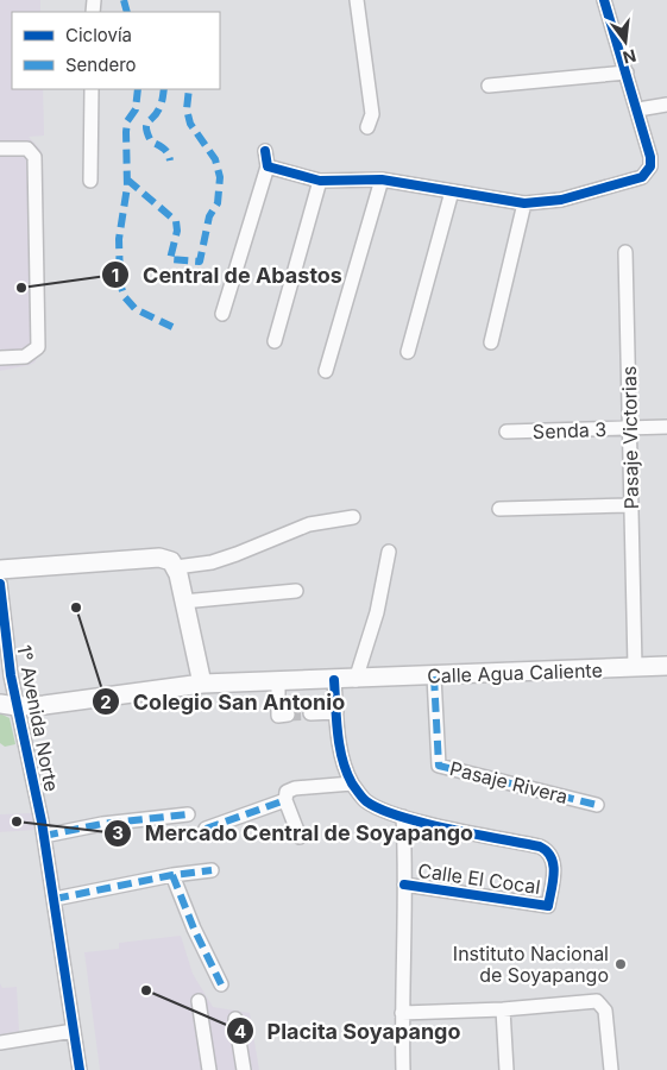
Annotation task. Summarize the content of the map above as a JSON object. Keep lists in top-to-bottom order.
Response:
{
  "streets": {
    "main road": ["Calle Agua Caliente"],
    "street": [
      "Senda 3",
      "Pasaje Victorias",
      "1° Avenida Norte",
      "Pasaje Rivera",
      "Calle El Cocal"
    ]
  },
  "crossings": [
    ["Senda 3", "Pasaje Victorias"],
    ["Pasaje Victorias", "Calle Agua Caliente"],
    ["Calle Agua Caliente", "1° Avenida Norte"],
    ["Calle Agua Caliente", "Pasaje Rivera"]
  ],
  "places": [
    "Central de Abastos",
    "Colegio San Antonio",
    "Mercado Central de Soyapango",
    "Instituto Nacional de Soyapango",
    "Placita Soyapango"
  ],
  "legend": ["Ciclovía", "Sendero"],
  "north": "bottom"
}
